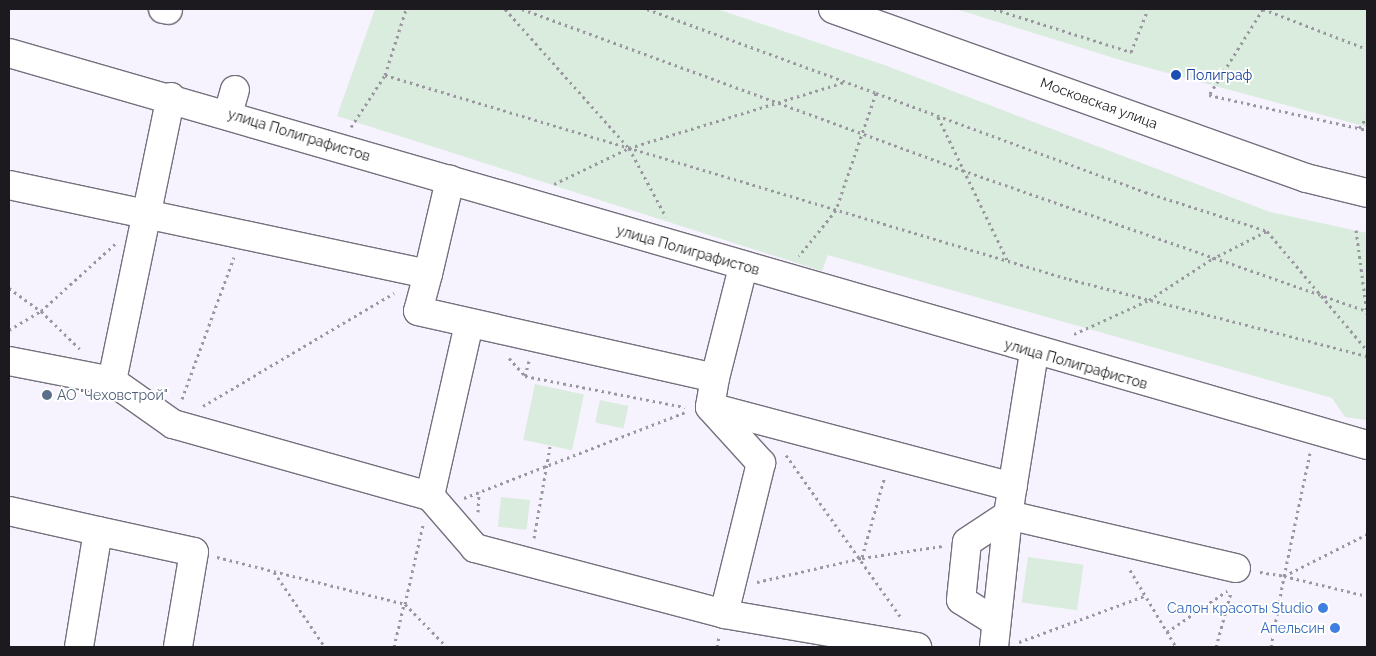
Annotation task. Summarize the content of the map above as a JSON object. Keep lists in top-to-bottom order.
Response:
{
  "streets": {
    "street": ["Московская улица", "улица Полиграфистов"]
  },
  "places": [
    "Полиграф",
    "АО \"Чеховстрой\"",
    "Салон красоты Studio",
    "Апельсин"
  ]
}
